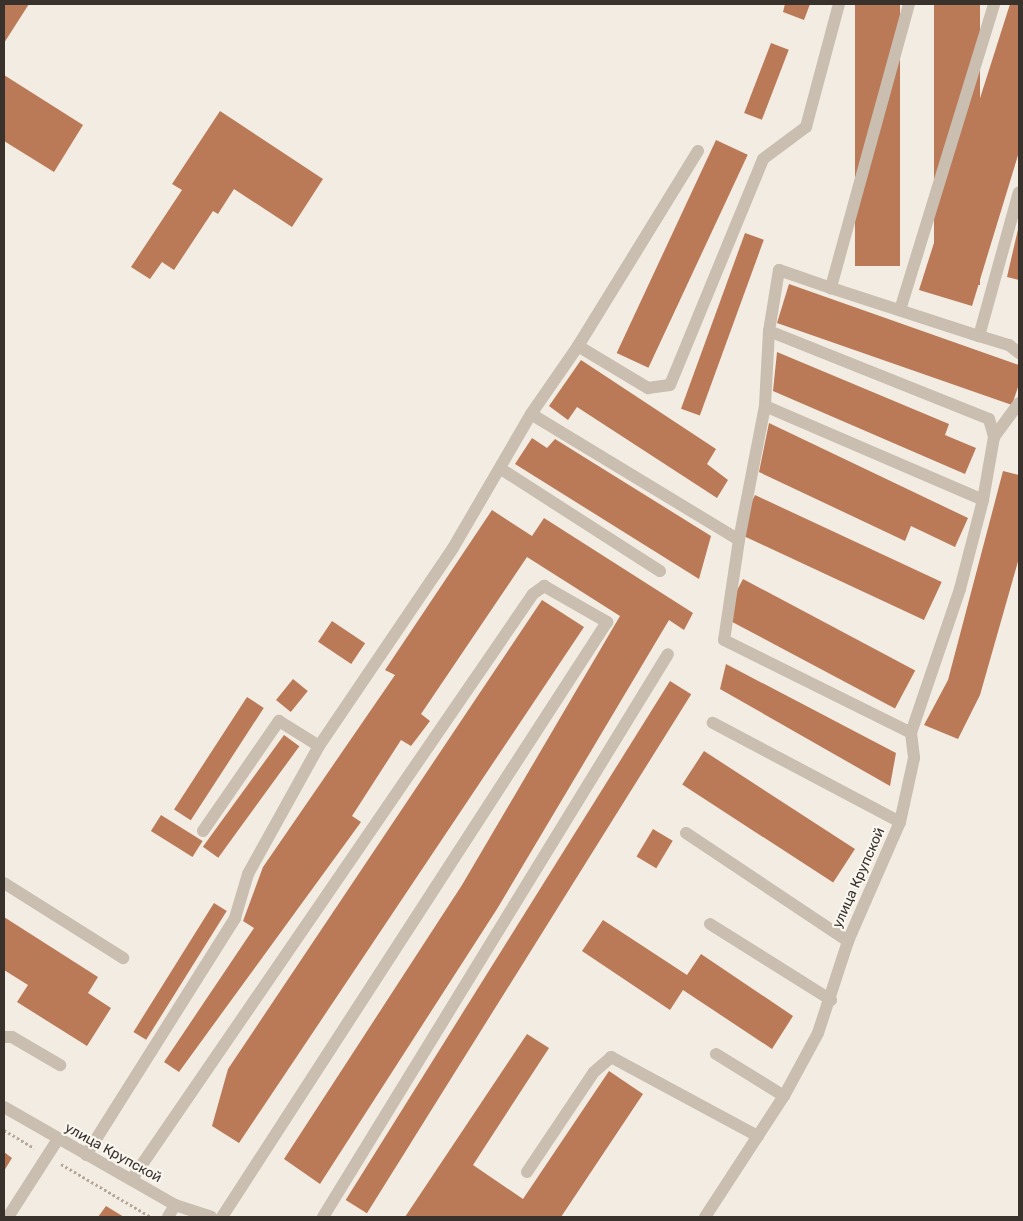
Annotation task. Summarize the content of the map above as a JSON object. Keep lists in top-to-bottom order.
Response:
{
  "streets": {
    "street": ["улица Крупской"]
  }
}
